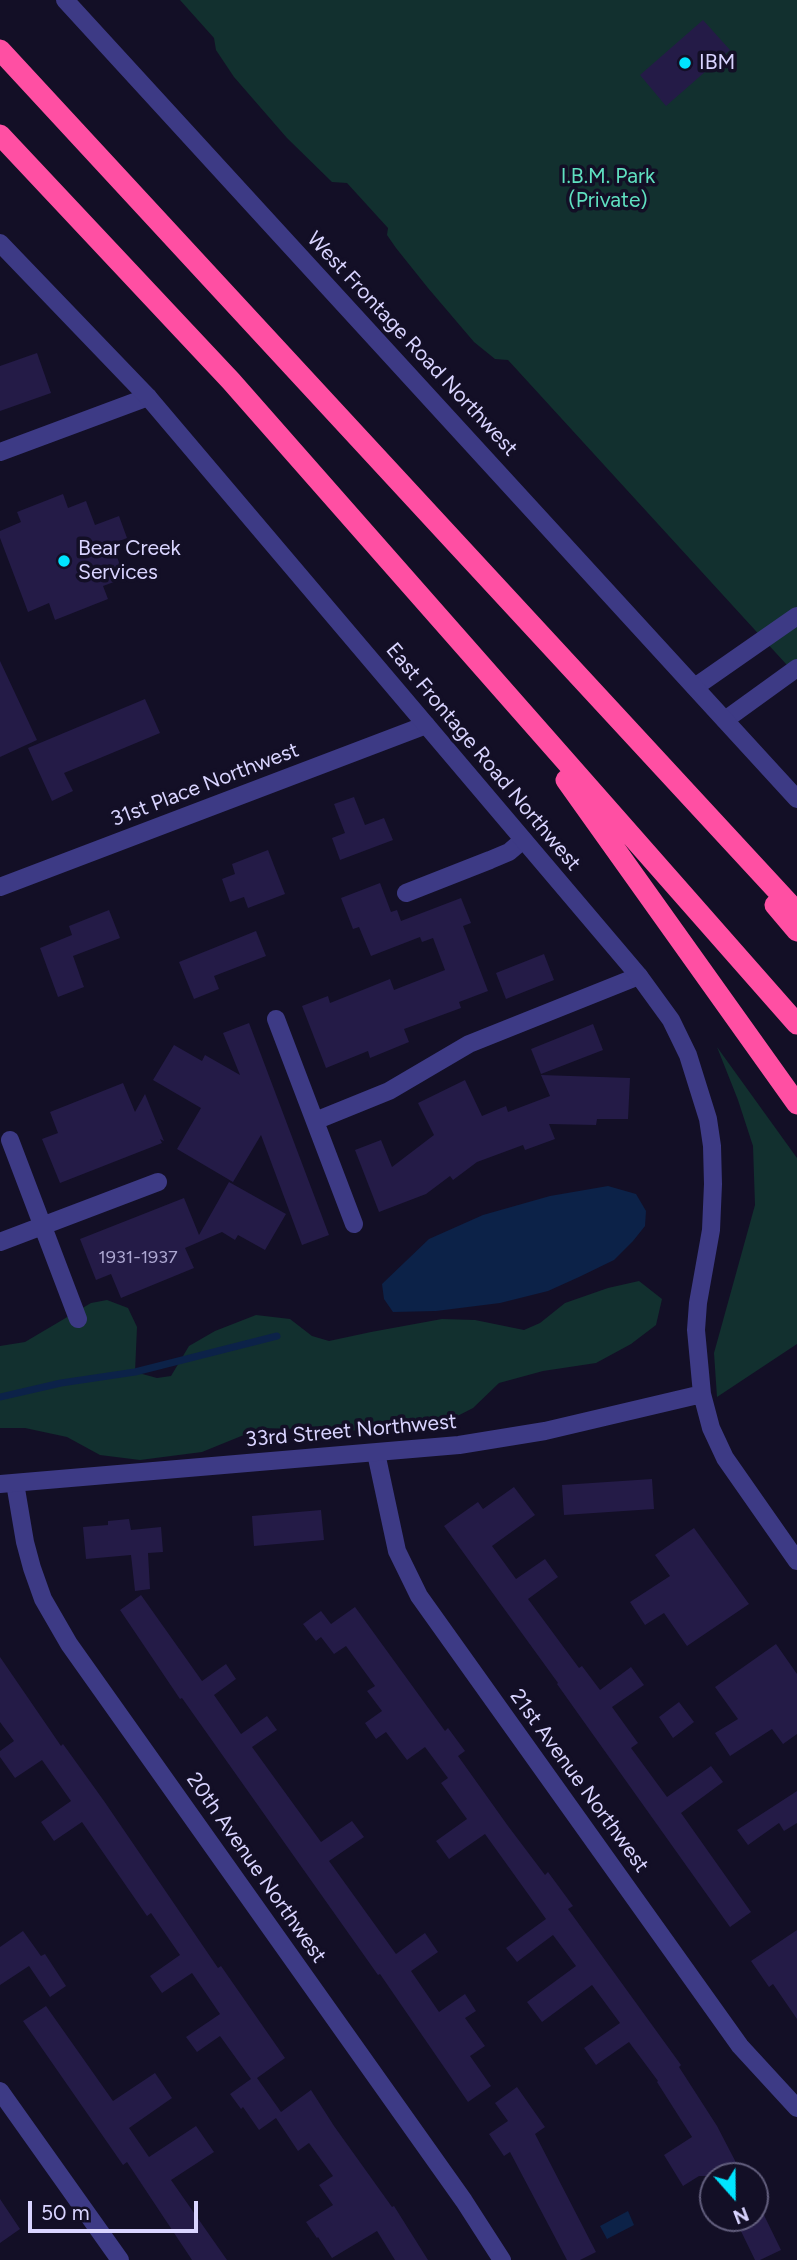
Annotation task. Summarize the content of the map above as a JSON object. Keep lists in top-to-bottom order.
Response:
{
  "streets": {
    "street": [
      "West Frontage Road Northwest",
      "East Frontage Road Northwest",
      "31st Place Northwest",
      "33rd Street Northwest",
      "21st Avenue Northwest",
      "20th Avenue Northwest"
    ]
  },
  "crossings": [
    ["East Frontage Road Northwest", "31st Place Northwest"],
    ["East Frontage Road Northwest", "33rd Street Northwest"],
    ["33rd Street Northwest", "21st Avenue Northwest"],
    ["33rd Street Northwest", "20th Avenue Northwest"]
  ],
  "parks": ["I.B.M. Park (Private)"],
  "places": ["IBM", "Bear Creek Services"],
  "house_numbers": ["1931-1937"],
  "scale_bar": "50 m",
  "north": "bottom"
}
